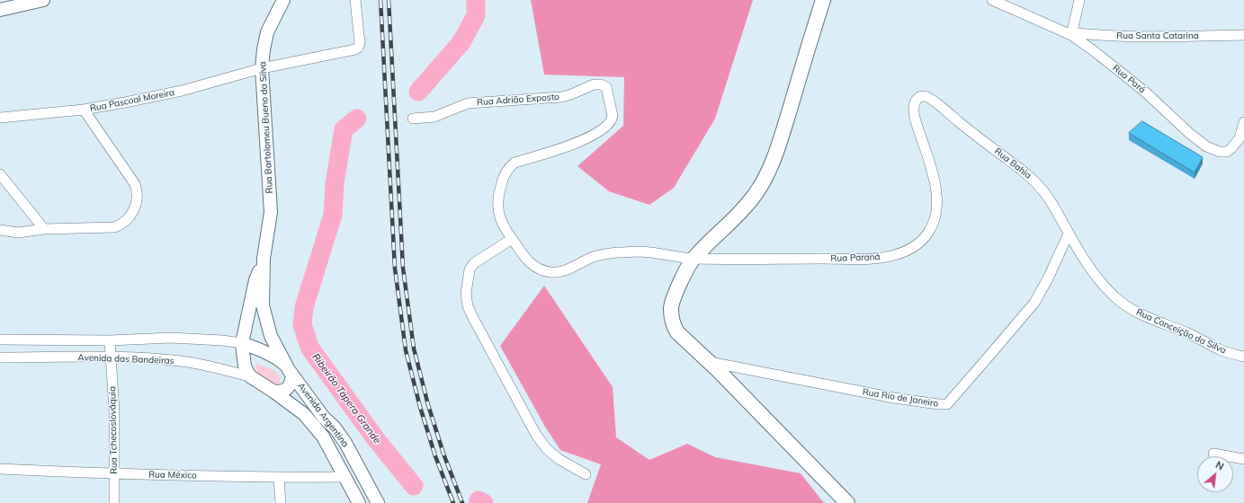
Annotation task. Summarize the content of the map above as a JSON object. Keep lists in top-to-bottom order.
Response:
{
  "streets": {
    "street": [
      "Rua Santa Catarina",
      "Rua Pará",
      "Rua Adrião Exposto",
      "Rua Pascoal Moreira",
      "Rua Bartolomeu Bueno da Silva",
      "Rua Bahia",
      "Rua Paraná",
      "Rua Conceição da Silva",
      "Avenida das Bandeiras",
      "Rua Rio de Janeiro",
      "Avenida Argentina",
      "Rua Tchecoslováquia",
      "Rua México"
    ]
  },
  "crossings": [
    ["Rua Santa Catarina", "Rua Pará"],
    ["Rua Adrião Exposto", "Rua Paraná"],
    ["Rua Pascoal Moreira", "Rua Bartolomeu Bueno da Silva"],
    ["Rua Bartolomeu Bueno da Silva", "Avenida das Bandeiras"],
    ["Rua Bartolomeu Bueno da Silva", "Avenida Argentina"],
    ["Rua Bahia", "Rua Paraná"],
    ["Rua Bahia", "Rua Conceição da Silva"],
    ["Rua Bahia", "Rua Rio de Janeiro"],
    ["Rua Conceição da Silva", "Rua Rio de Janeiro"],
    ["Avenida das Bandeiras", "Avenida Argentina"],
    ["Avenida das Bandeiras", "Rua Tchecoslováquia"],
    ["Avenida Argentina", "Rua México"],
    ["Rua Tchecoslováquia", "Rua México"]
  ],
  "water": ["Ribeirão Tapera Grande"],
  "north": "top right"
}
